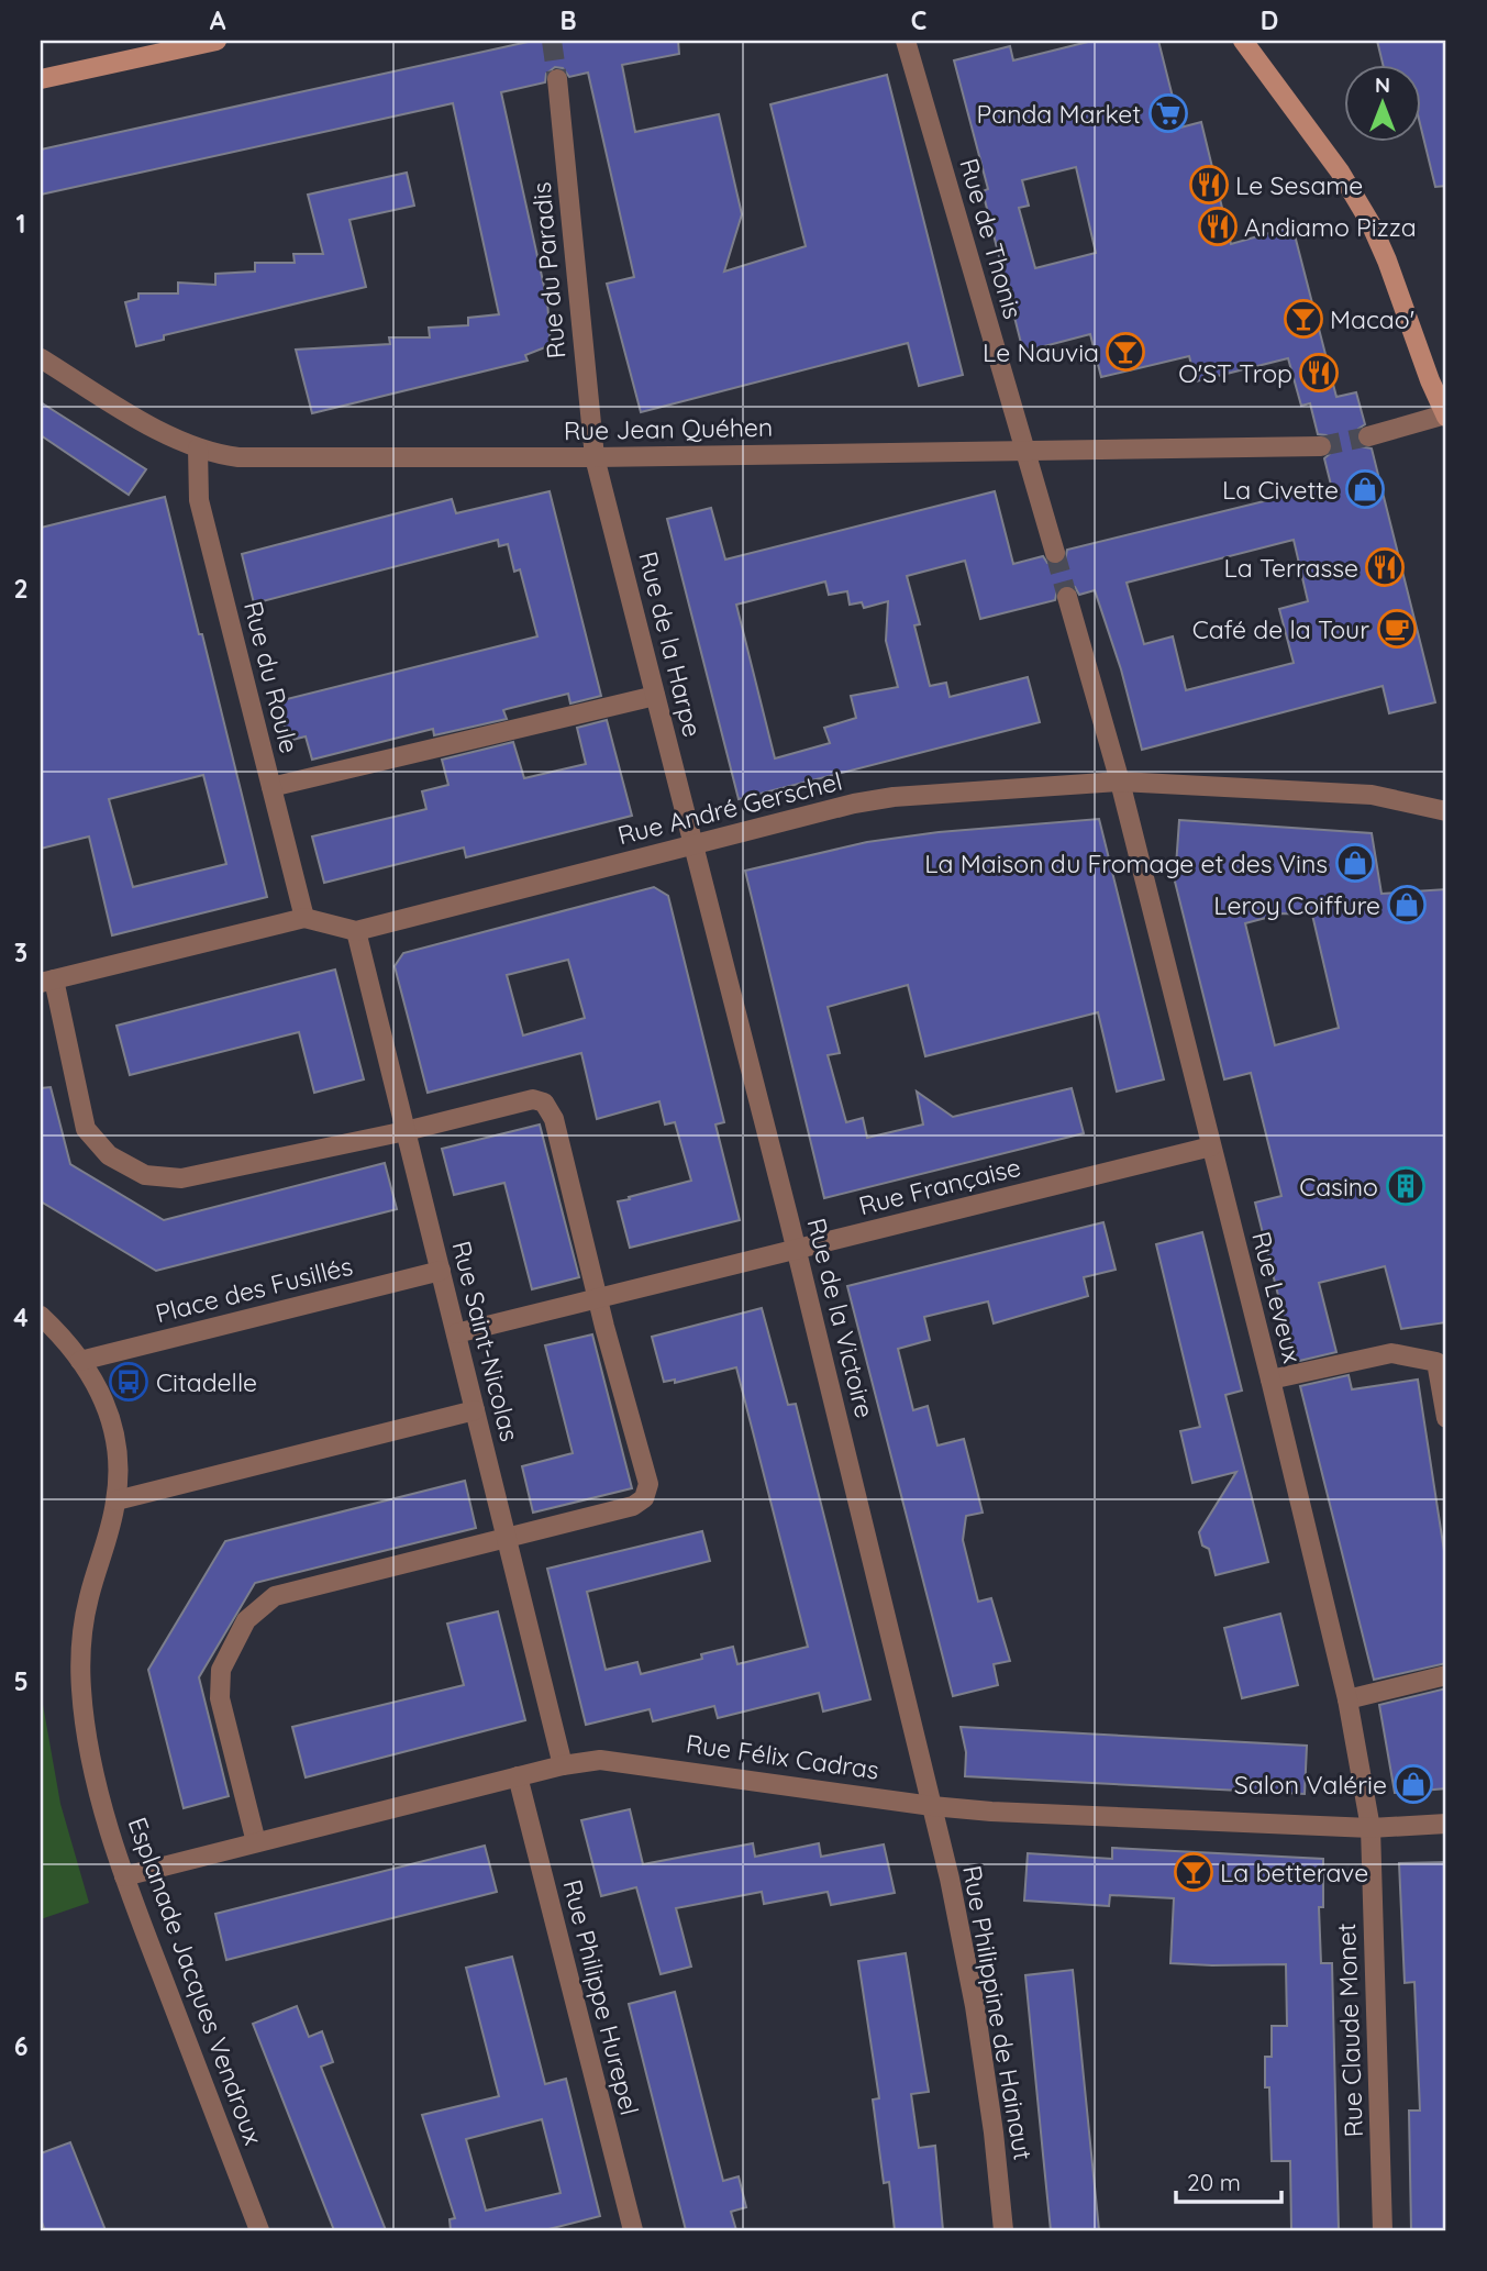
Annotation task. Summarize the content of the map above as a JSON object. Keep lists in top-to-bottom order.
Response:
{
  "streets": {
    "street": [
      "Rue de Thonis",
      "Rue du Paradis",
      "Rue Jean Quéhen",
      "Rue de la Harpe",
      "Rue du Roule",
      "Rue André Gerschel",
      "Rue Française",
      "Place des Fusillés",
      "Rue Leveux",
      "Rue de la Victoire",
      "Rue Saint-Nicolas",
      "Rue Félix Cadras",
      "Esplanade Jacques Vendroux",
      "Rue Philippe Hurepel",
      "Rue Philippine de Hainaut",
      "Rue Claude Monet"
    ]
  },
  "crossings": [
    ["Rue de Thonis", "Rue Jean Quéhen"],
    ["Rue du Paradis", "Rue Jean Quéhen"],
    ["Rue du Paradis", "Rue de la Harpe"],
    ["Rue Jean Quéhen", "Rue de la Harpe"],
    ["Rue Jean Quéhen", "Rue du Roule"],
    ["Rue de la Harpe", "Rue André Gerschel"],
    ["Rue de la Harpe", "Rue de la Victoire"],
    ["Rue du Roule", "Rue André Gerschel"],
    ["Rue André Gerschel", "Rue Leveux"],
    ["Rue André Gerschel", "Rue de la Victoire"],
    ["Rue André Gerschel", "Rue Saint-Nicolas"],
    ["Rue Française", "Rue Leveux"],
    ["Rue Française", "Rue de la Victoire"],
    ["Rue Française", "Rue Saint-Nicolas"],
    ["Place des Fusillés", "Rue Saint-Nicolas"],
    ["Place des Fusillés", "Esplanade Jacques Vendroux"],
    ["Rue Leveux", "Rue Félix Cadras"],
    ["Rue Leveux", "Rue Claude Monet"],
    ["Rue de la Victoire", "Rue Félix Cadras"],
    ["Rue de la Victoire", "Rue Philippine de Hainaut"],
    ["Rue Saint-Nicolas", "Rue Félix Cadras"],
    ["Rue Félix Cadras", "Esplanade Jacques Vendroux"],
    ["Rue Félix Cadras", "Rue Philippe Hurepel"],
    ["Rue Félix Cadras", "Rue Philippine de Hainaut"],
    ["Rue Félix Cadras", "Rue Claude Monet"]
  ],
  "places": {
    "supermarket": ["Panda Market"],
    "restaurant": [
      "Le Sesame",
      "Andiamo Pizza",
      "O'ST Trop",
      "La Terrasse"
    ],
    "bar": ["Macao'", "Le Nauvia", "La betterave"],
    "shop": [
      "La Civette",
      "La Maison du Fromage et des Vins",
      "Leroy Coiffure",
      "Salon Valérie"
    ],
    "cafe": ["Café de la Tour"],
    "building": ["Casino"],
    "bus stop": ["Citadelle"]
  },
  "scale_bar": "20 m",
  "north": "top",
  "grid": {
    "columns": [
      "A",
      "B",
      "C",
      "D"
    ],
    "rows": [
      "1",
      "2",
      "3",
      "4",
      "5",
      "6"
    ]
  }
}
